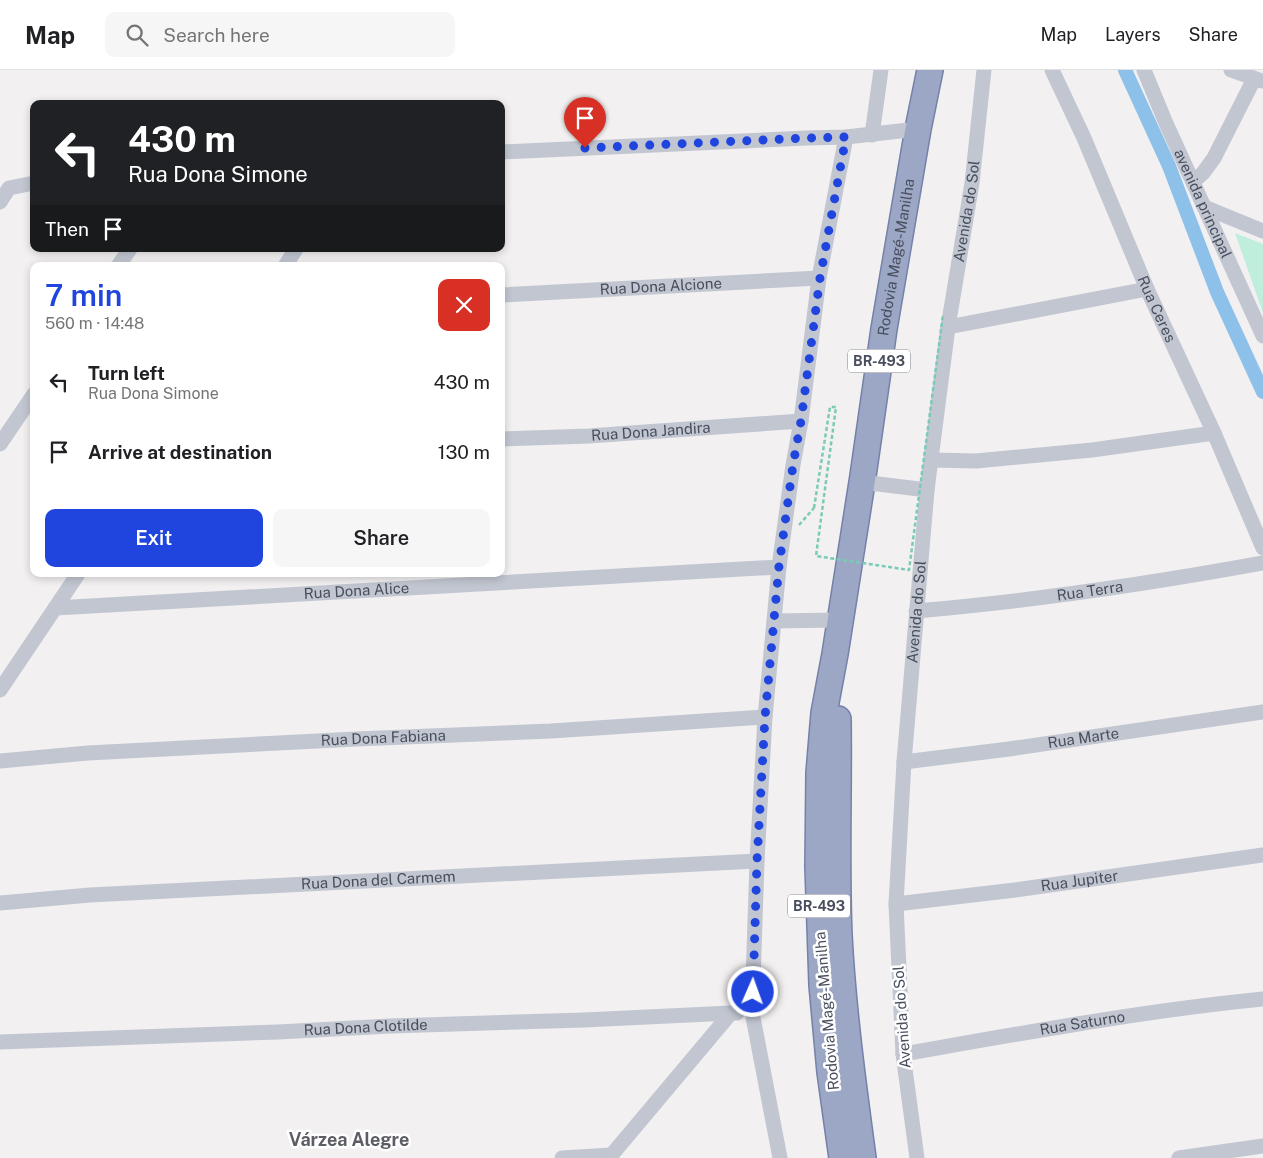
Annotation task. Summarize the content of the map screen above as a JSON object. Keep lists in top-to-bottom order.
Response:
{
  "streets": {
    "highway": ["Rodovia Magé-Manilha", "BR-493"],
    "street": [
      "avenida principal",
      "Avenida do Sol",
      "Rua Dona Alcione",
      "Rua Ceres",
      "Rua Dona Jandira",
      "Rua Dona Alice",
      "Rua Terra",
      "Rua Dona Fabiana",
      "Rua Marte",
      "Rua Dona del Carmem",
      "Rua Jupiter",
      "Rua Saturno",
      "Rua Dona Clotilde"
    ]
  },
  "crossings": [
    ["Avenida do Sol", "Rua Terra"],
    ["Avenida do Sol", "Rua Marte"],
    ["Avenida do Sol", "Rua Jupiter"],
    ["Avenida do Sol", "Rua Saturno"]
  ],
  "districts": ["Várzea Alegre"],
  "page": {
    "header": "Map",
    "search": "Search here",
    "nav": ["Map", "Layers", "Share"],
    "turn": ["430 m", "Rua Dona Simone"],
    "then": "Then",
    "heading": ["7 min", "560 m · 14:48"],
    "list": [
      {
        "name": "Turn left",
        "note": "Rua Dona Simone",
        "value": "430 m"
      },
      {
        "name": "Arrive at destination",
        "value": "130 m"
      }
    ],
    "buttons": ["Exit", "Share"]
  }
}
